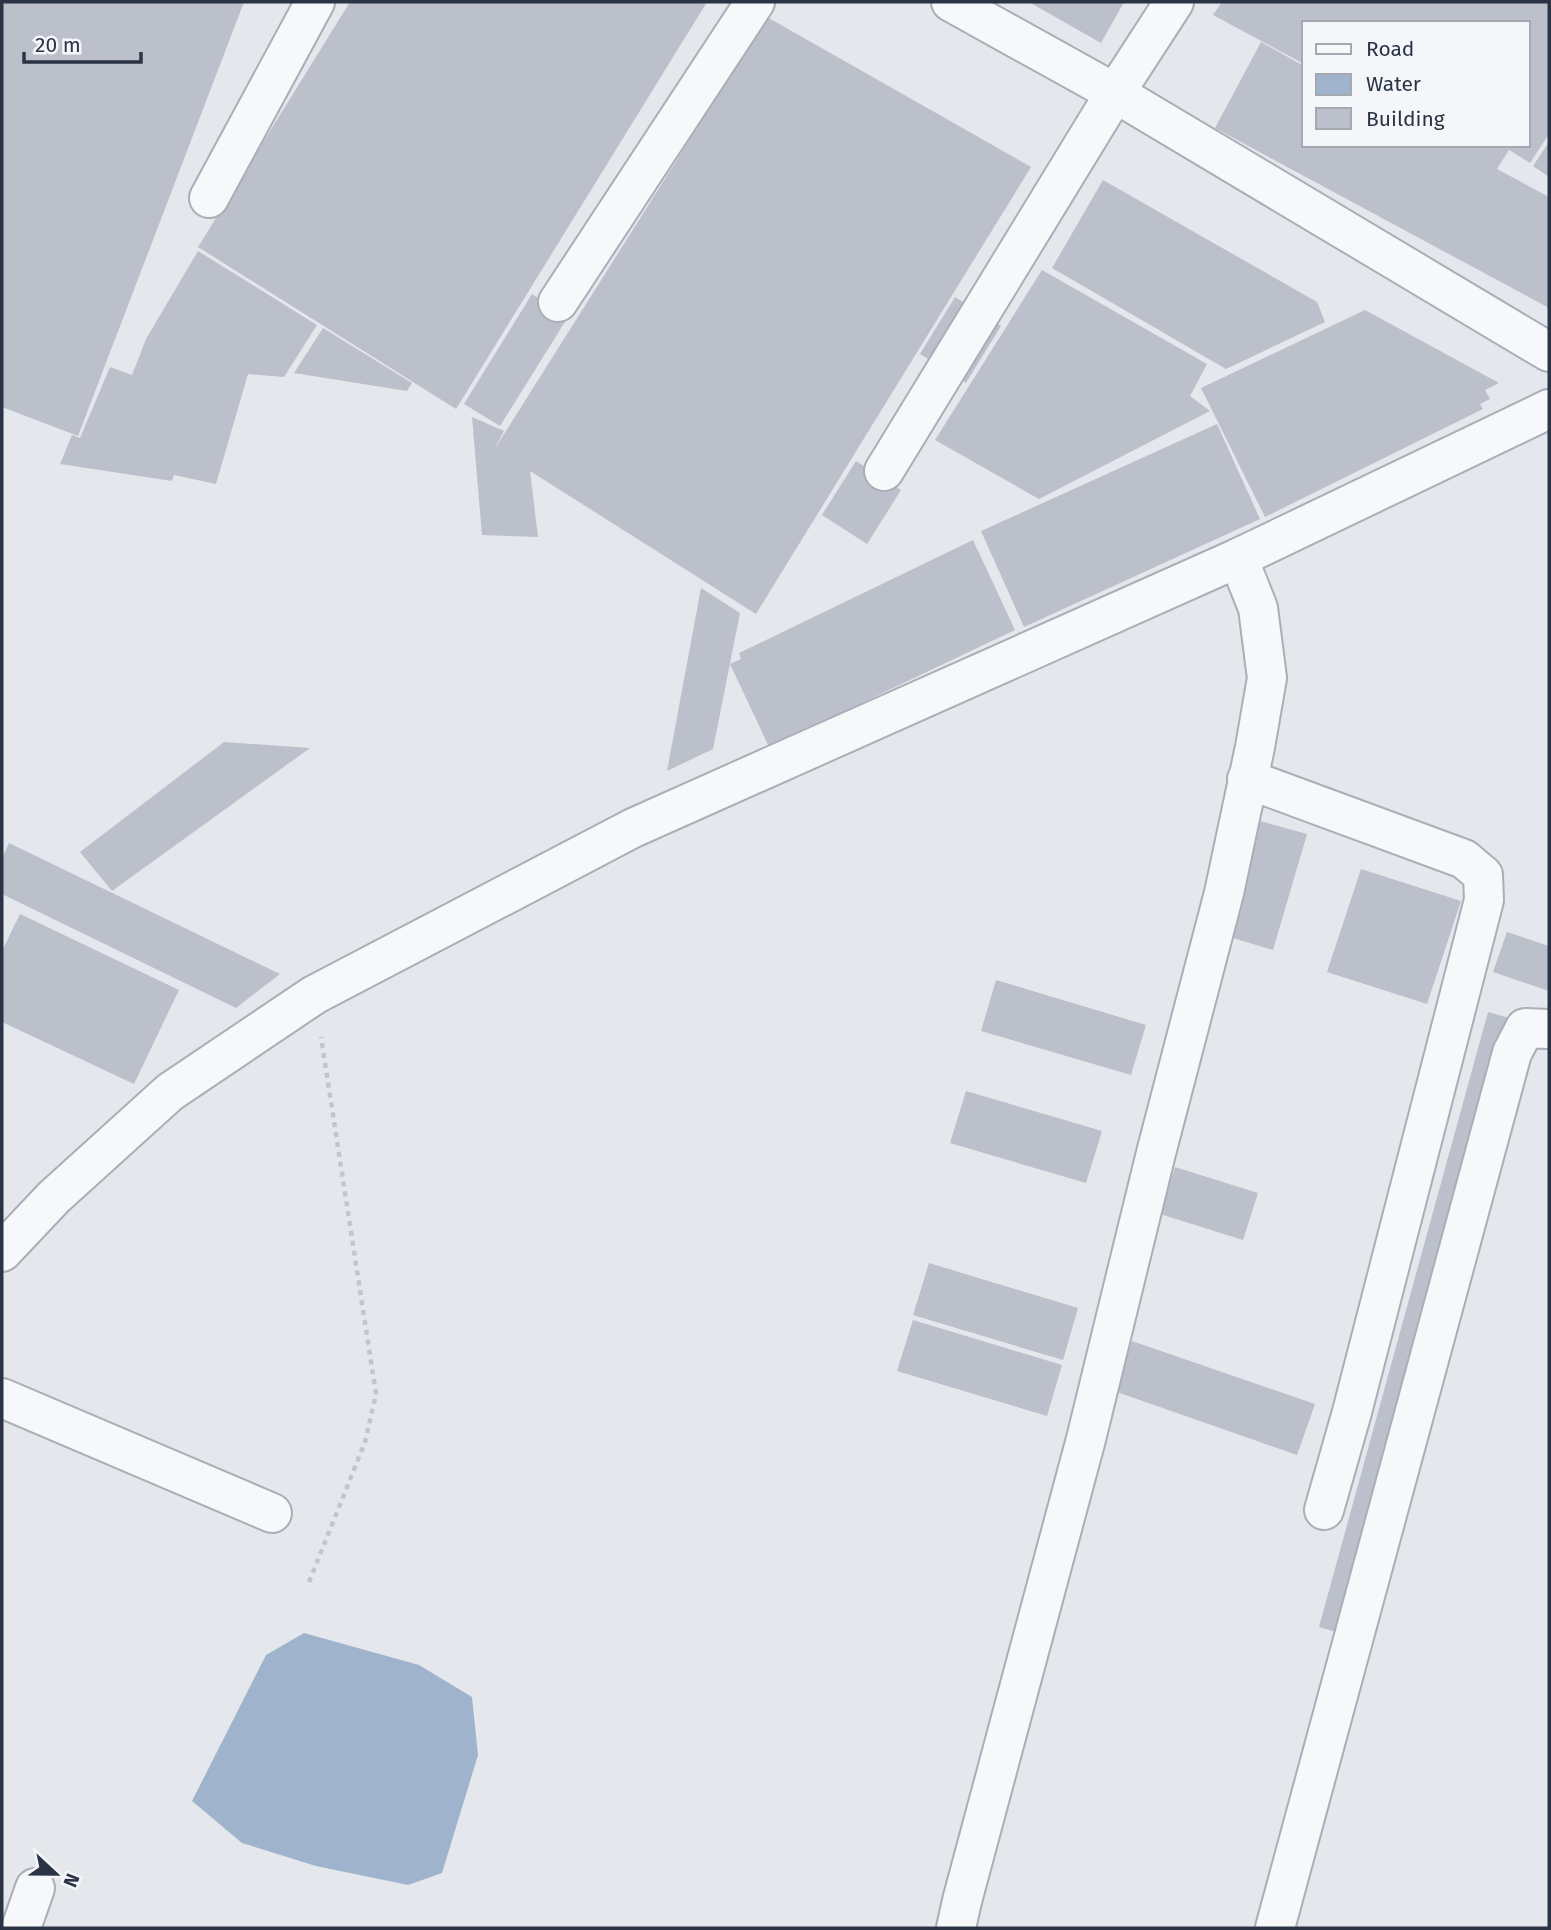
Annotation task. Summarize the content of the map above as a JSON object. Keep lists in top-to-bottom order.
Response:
{
  "legend": ["Road", "Water", "Building"],
  "scale_bar": "20 m",
  "north": "right"
}
